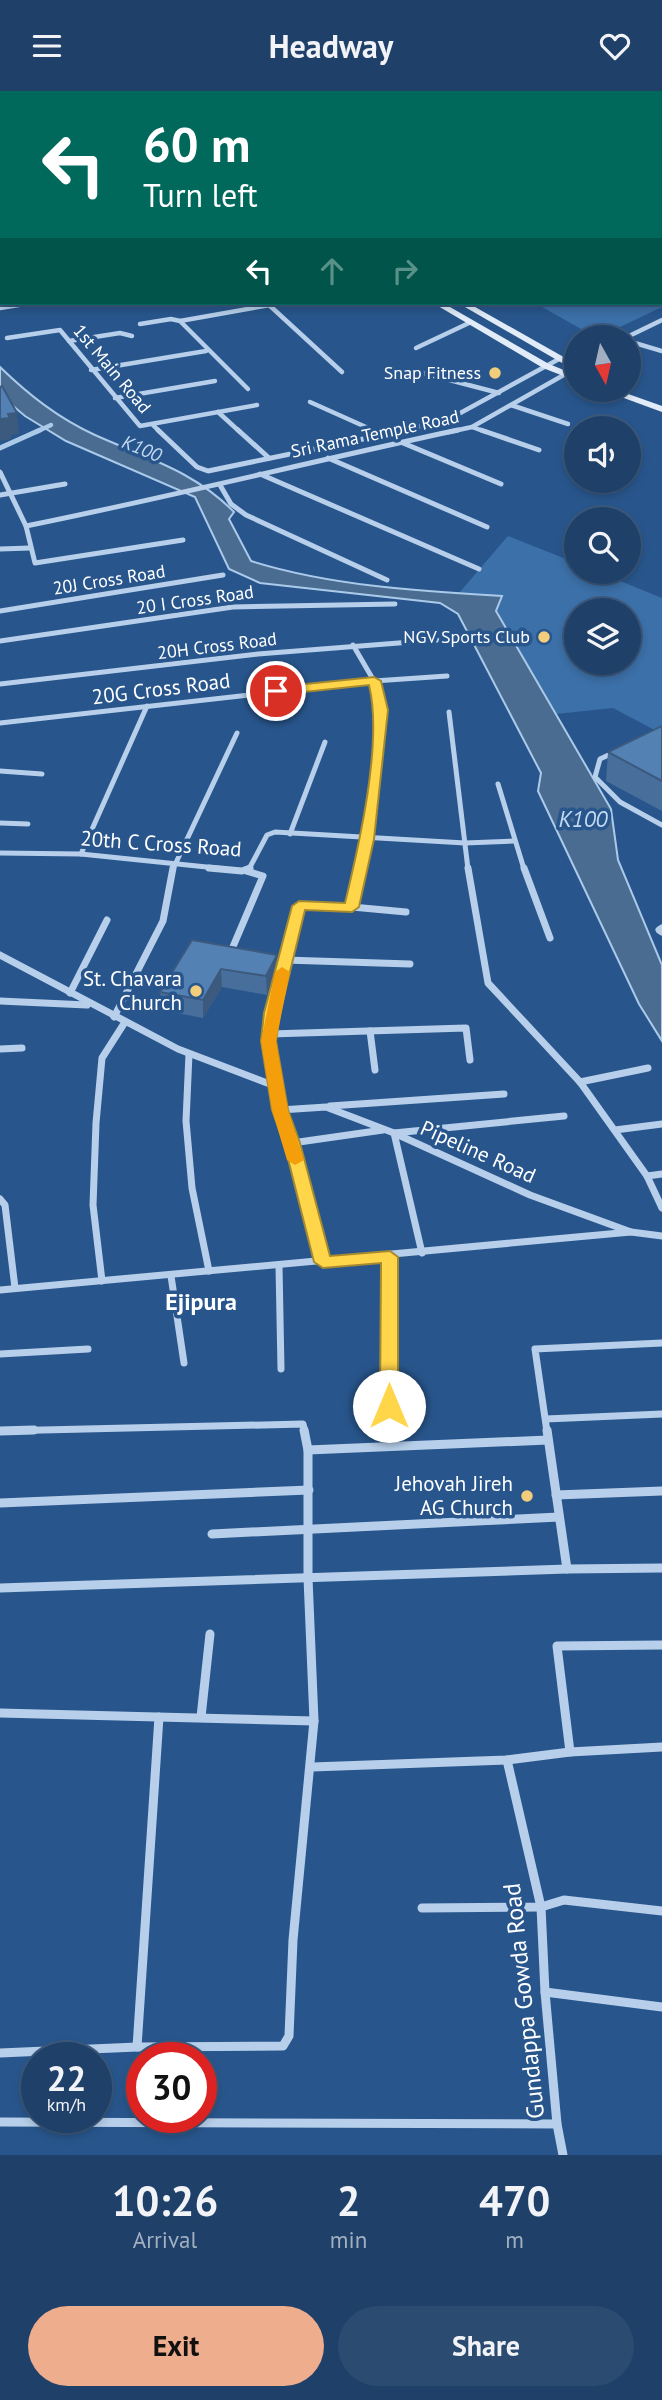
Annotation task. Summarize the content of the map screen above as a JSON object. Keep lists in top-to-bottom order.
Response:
{
  "streets": {
    "street": [
      "1st Main Road",
      "Sri Rama Temple Road",
      "20J Cross Road",
      "20 I Cross Road",
      "20H Cross Road",
      "20G Cross Road",
      "20th C Cross Road",
      "Pipeline Road",
      "Gundappa Gowda Road"
    ]
  },
  "districts": ["Ejipura"],
  "water": ["K100"],
  "places": [
    "Snap Fitness",
    "NGV Sports Club",
    "St. Chavara Church",
    "Jehovah Jireh AG Church"
  ],
  "north": "bottom",
  "page": {
    "header": "Headway",
    "turn": ["60 m", "Turn left"],
    "speed": "22 km/h",
    "limit": "30",
    "eta": [
      "10:26",
      "Arrival",
      "2",
      "min",
      "470",
      "m"
    ],
    "buttons": ["Exit", "Share"]
  }
}
